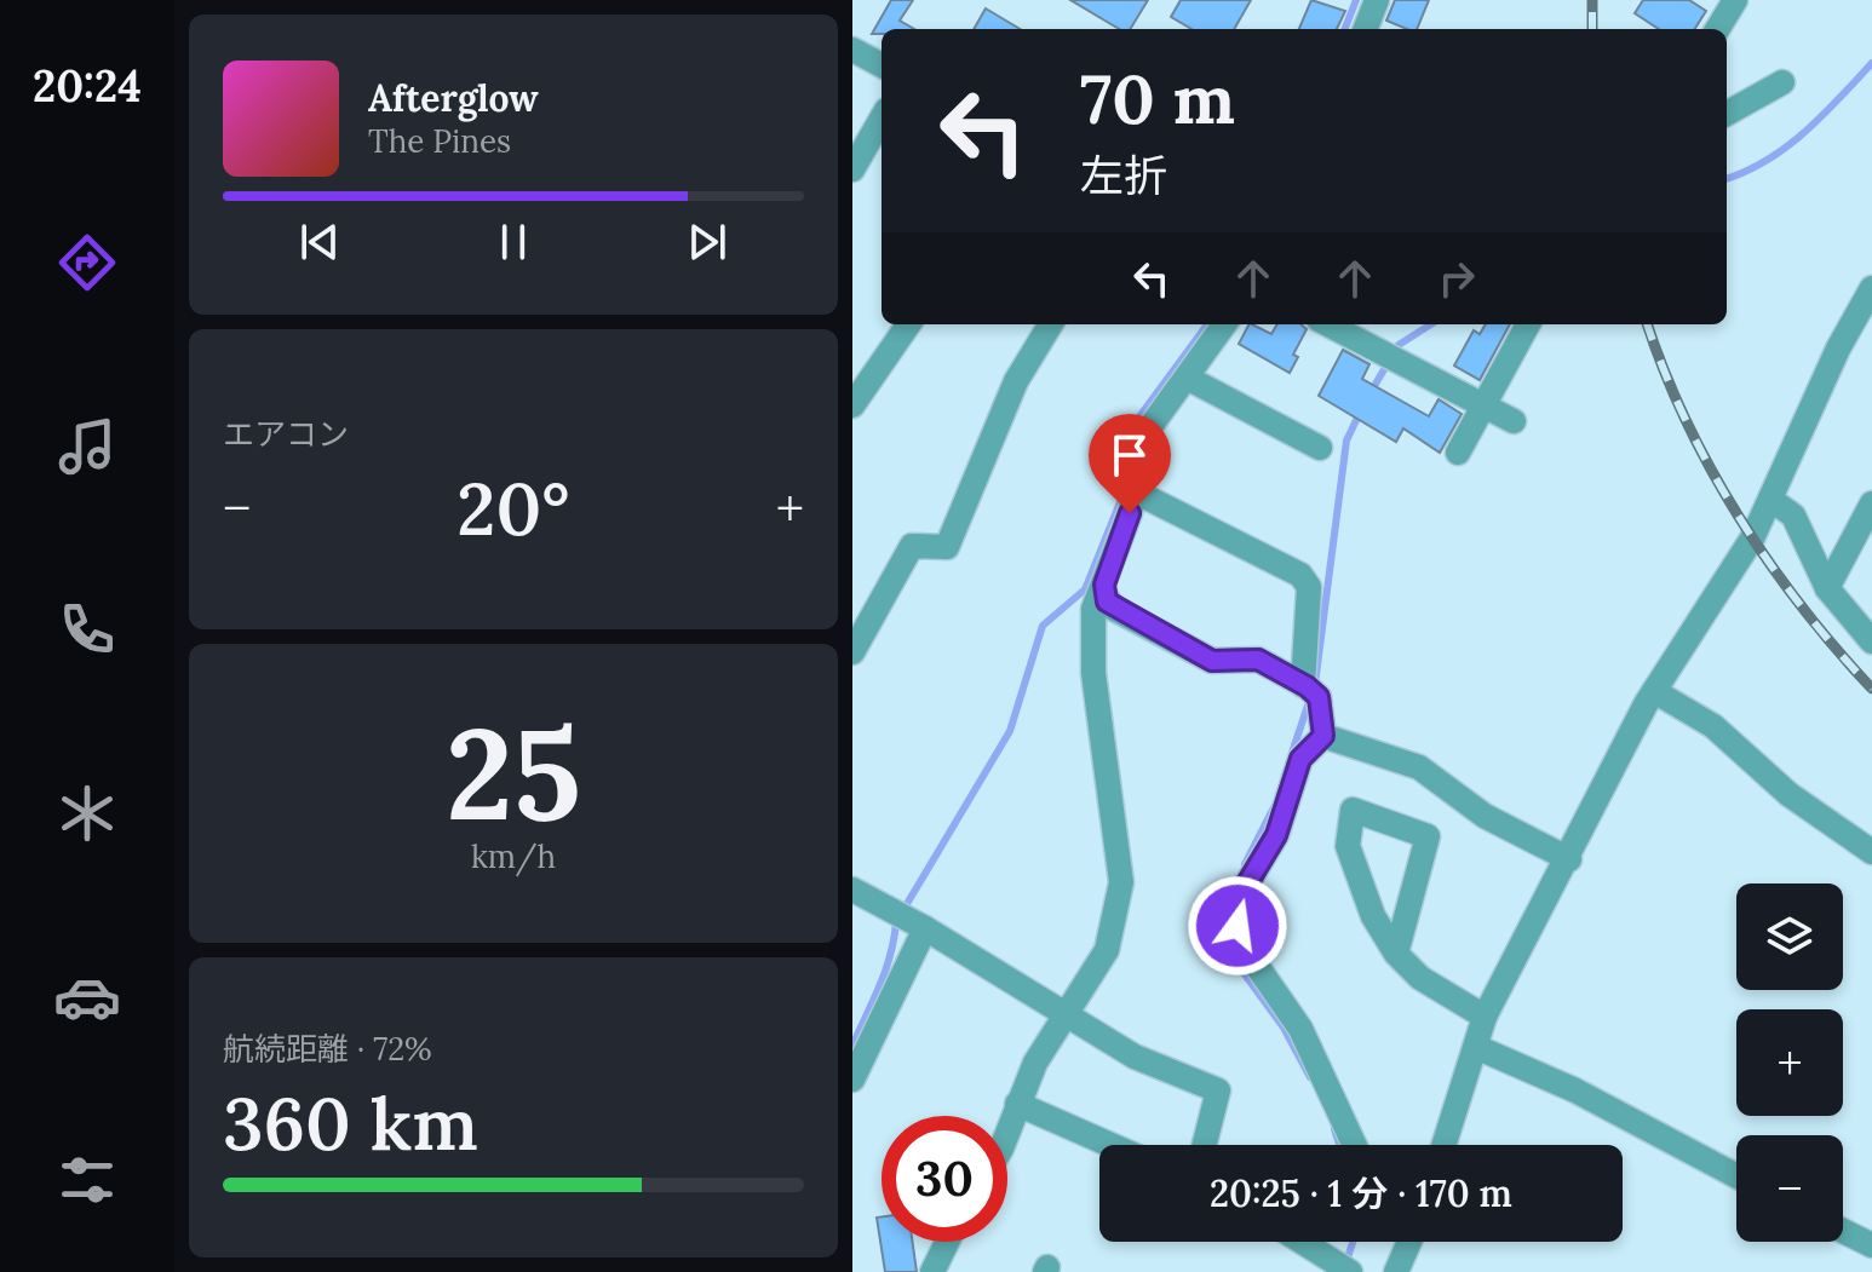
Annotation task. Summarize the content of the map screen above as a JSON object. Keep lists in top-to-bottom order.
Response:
{
  "page": {
    "tabs": "20:24",
    "turn": ["70 m", "左折"],
    "song": ["Afterglow", "The Pines"],
    "tile": [
      "エアコン",
      ["25", "km/h"],
      ["航続距離 · 72%", "360 km"]
    ],
    "heat": ["−", "20°", "+"],
    "map_buttons": ["+", "−"],
    "limit": "30",
    "trip": "20:25 · 1 分 · 170 m"
  }
}
